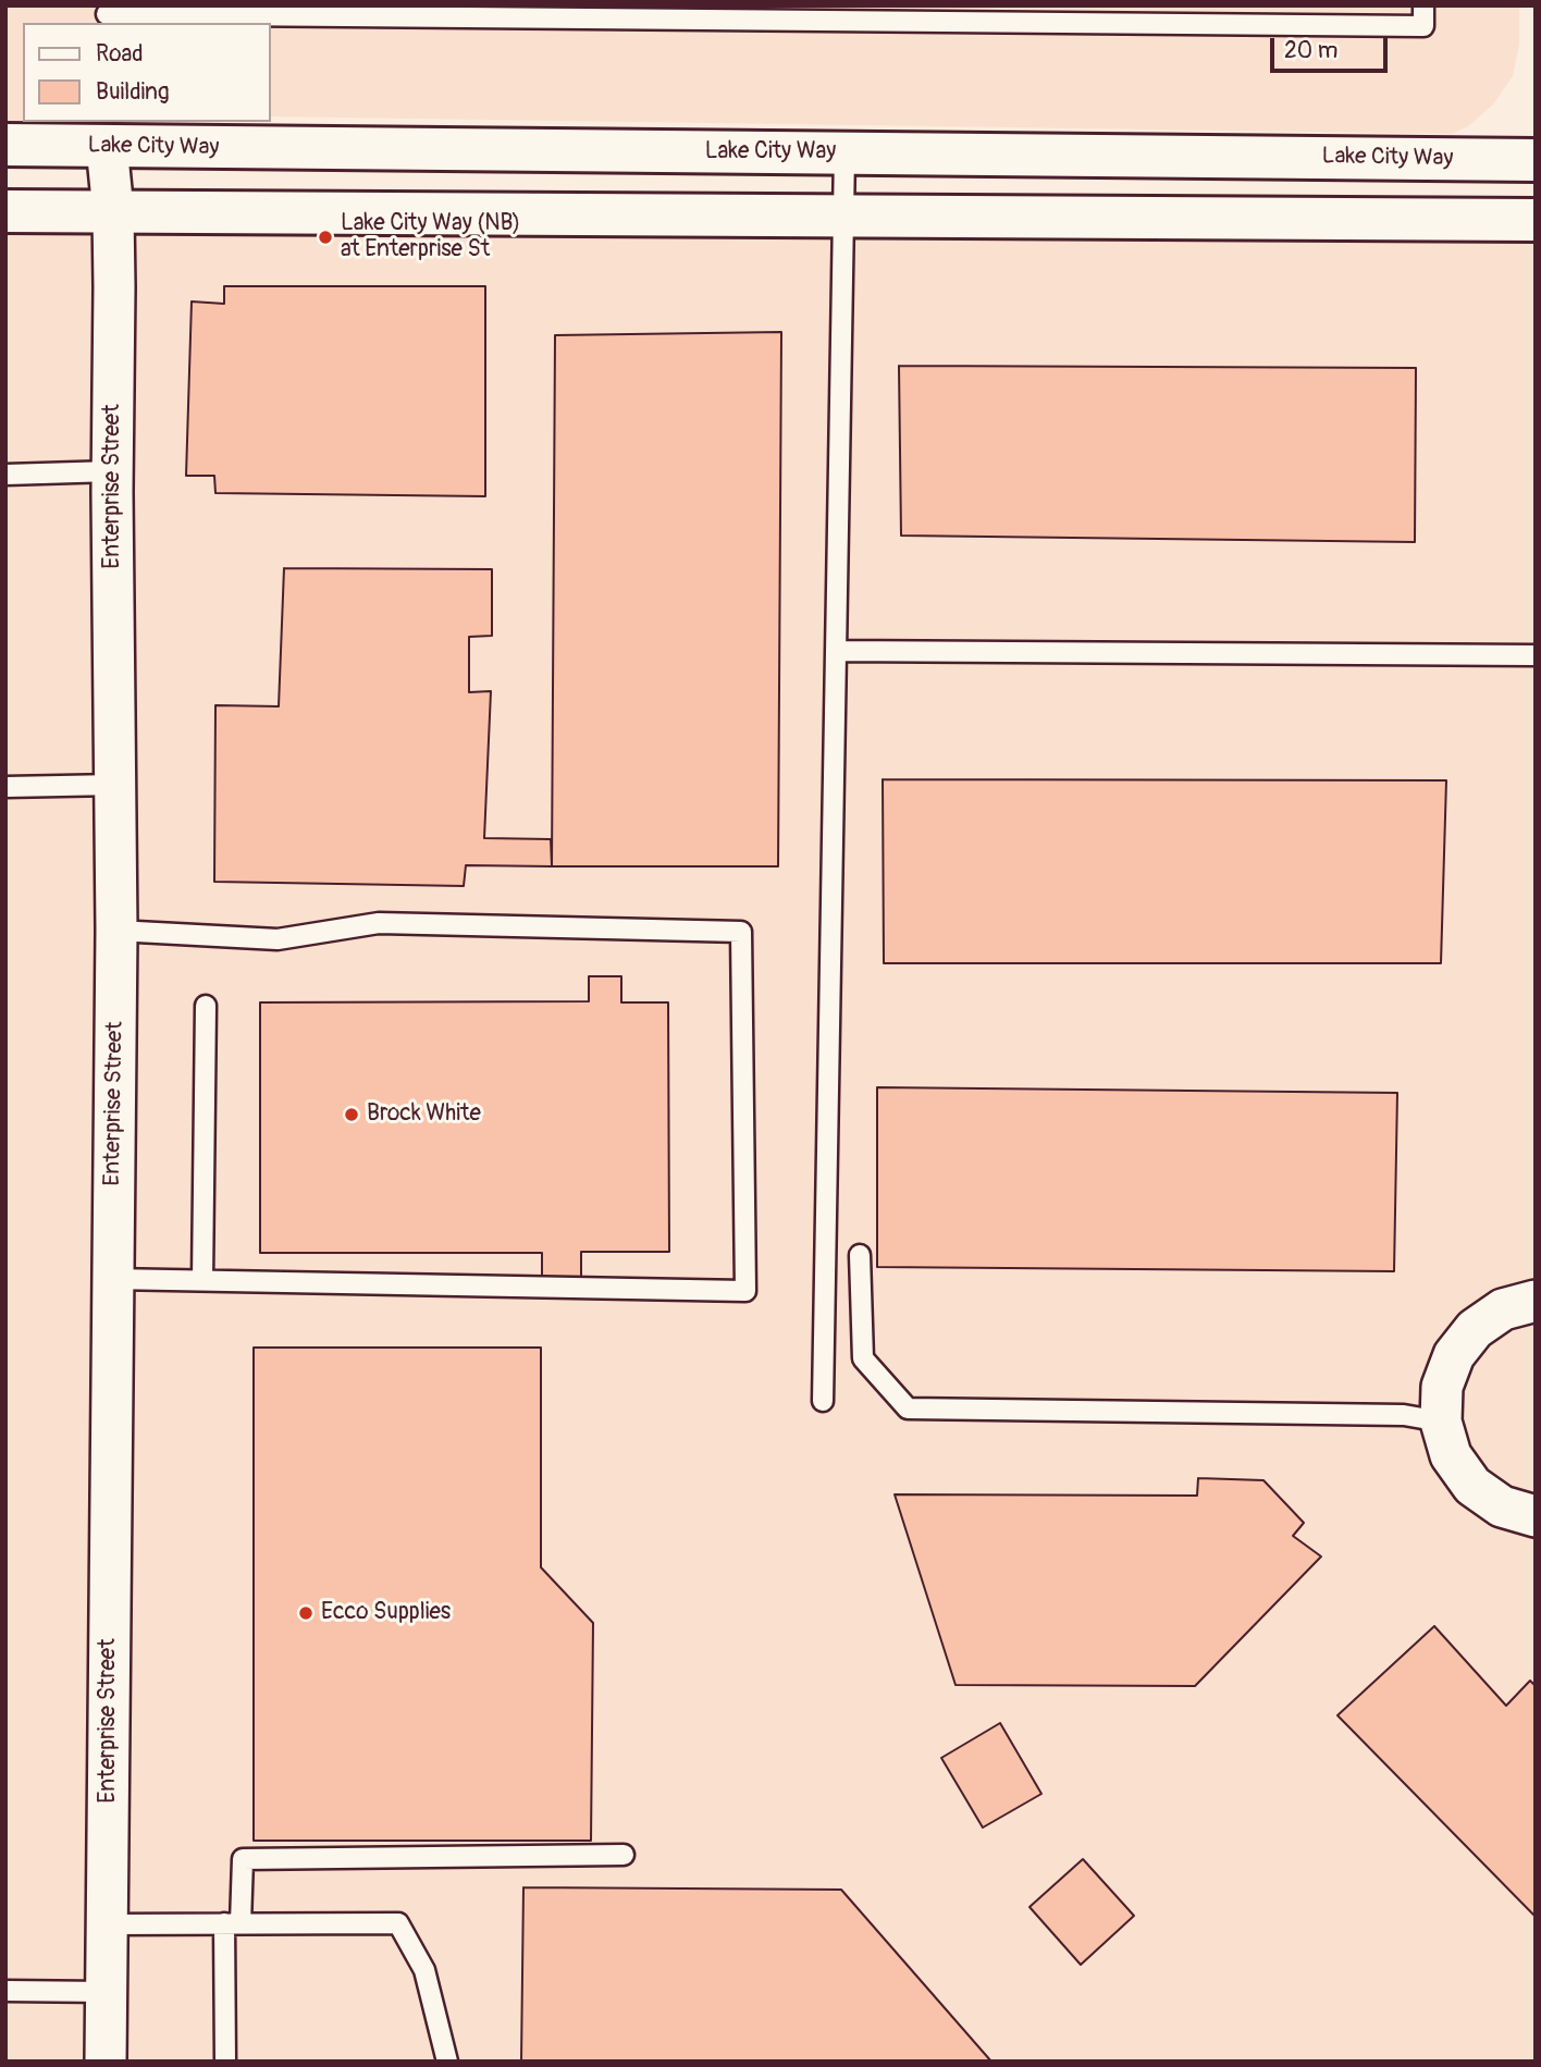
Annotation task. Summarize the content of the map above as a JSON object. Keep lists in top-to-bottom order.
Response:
{
  "streets": {
    "street": ["Lake City Way", "Enterprise Street"]
  },
  "crossings": [
    ["Lake City Way", "Enterprise Street"]
  ],
  "places": ["Lake City Way (NB) at Enterprise St", "Brock White", "Ecco Supplies"],
  "legend": ["Road", "Building"],
  "scale_bar": "20 m"
}
